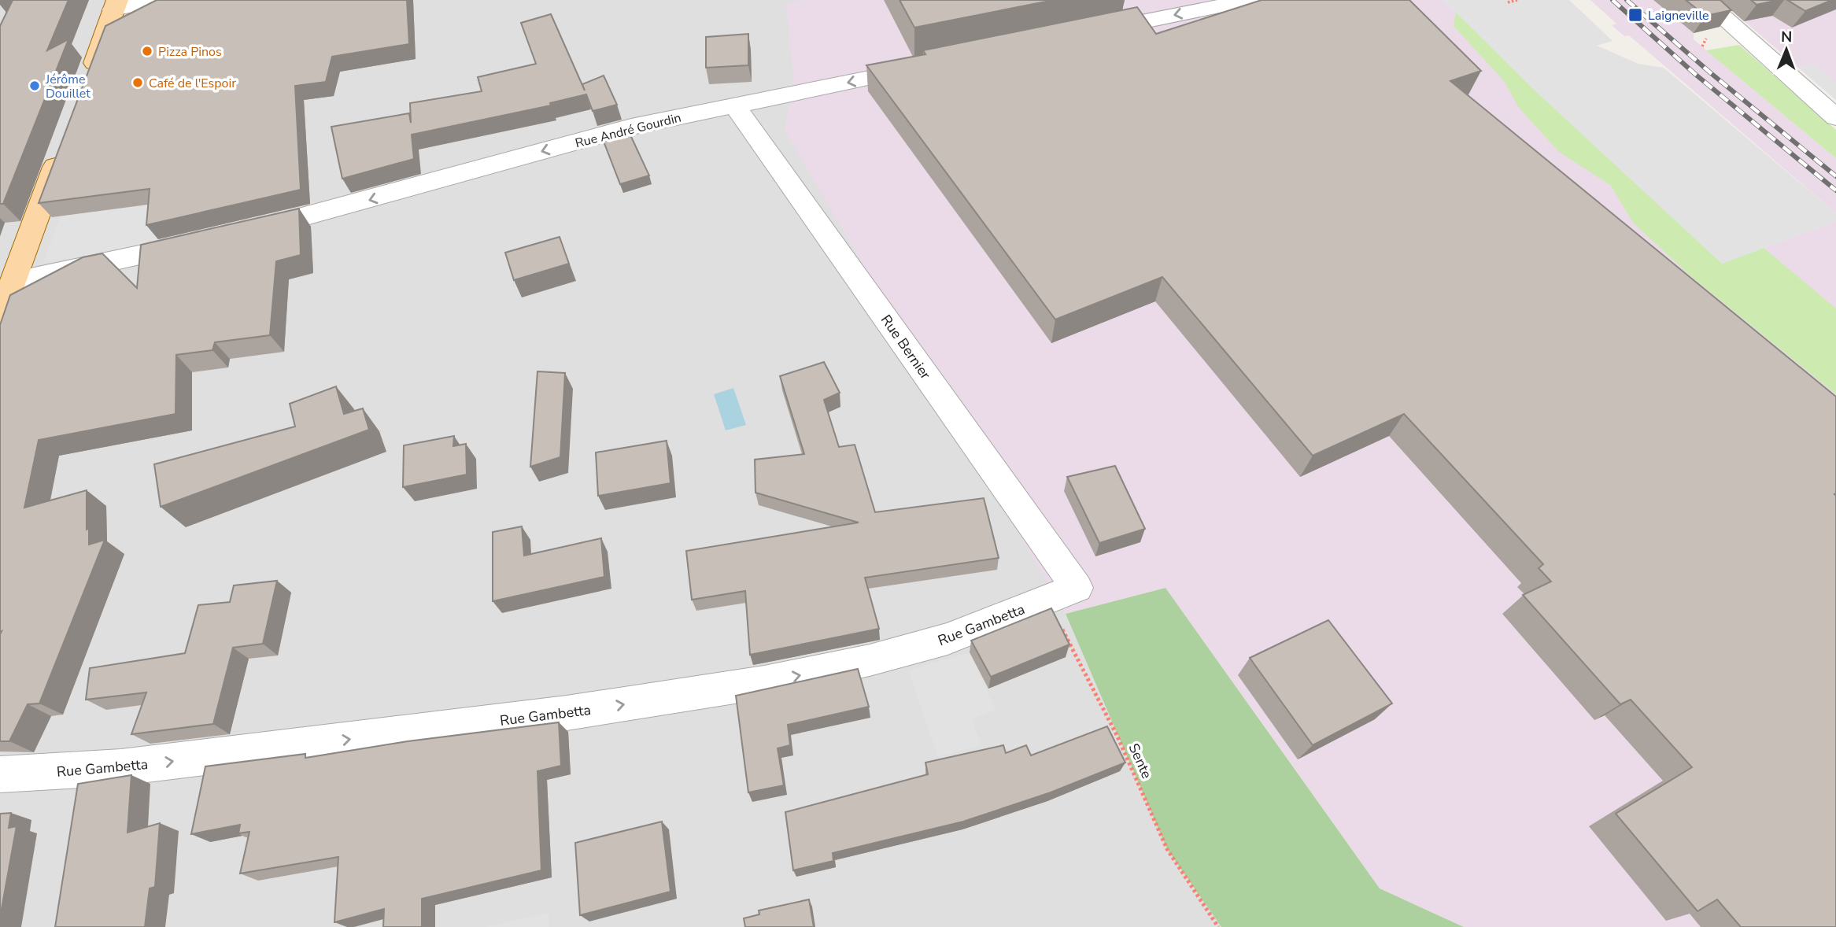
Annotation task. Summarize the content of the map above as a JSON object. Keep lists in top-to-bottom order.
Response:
{
  "streets": {
    "street": ["Rue André Gourdin", "Rue Bernier", "Rue Gambetta"],
    "path": ["Sente"]
  },
  "crossings": [
    ["Rue André Gourdin", "Rue Bernier"],
    ["Rue Bernier", "Rue Gambetta"],
    ["Rue Bernier", "Sente"],
    ["Rue Gambetta", "Sente"]
  ],
  "one_way": ["Rue André Gourdin", "Rue Gambetta"],
  "places": {
    "transit": ["Laigneville"],
    "other": ["Pizza Pinos", "Café de l'Espoir", "Jérôme Douillet"]
  },
  "north": "top"
}
